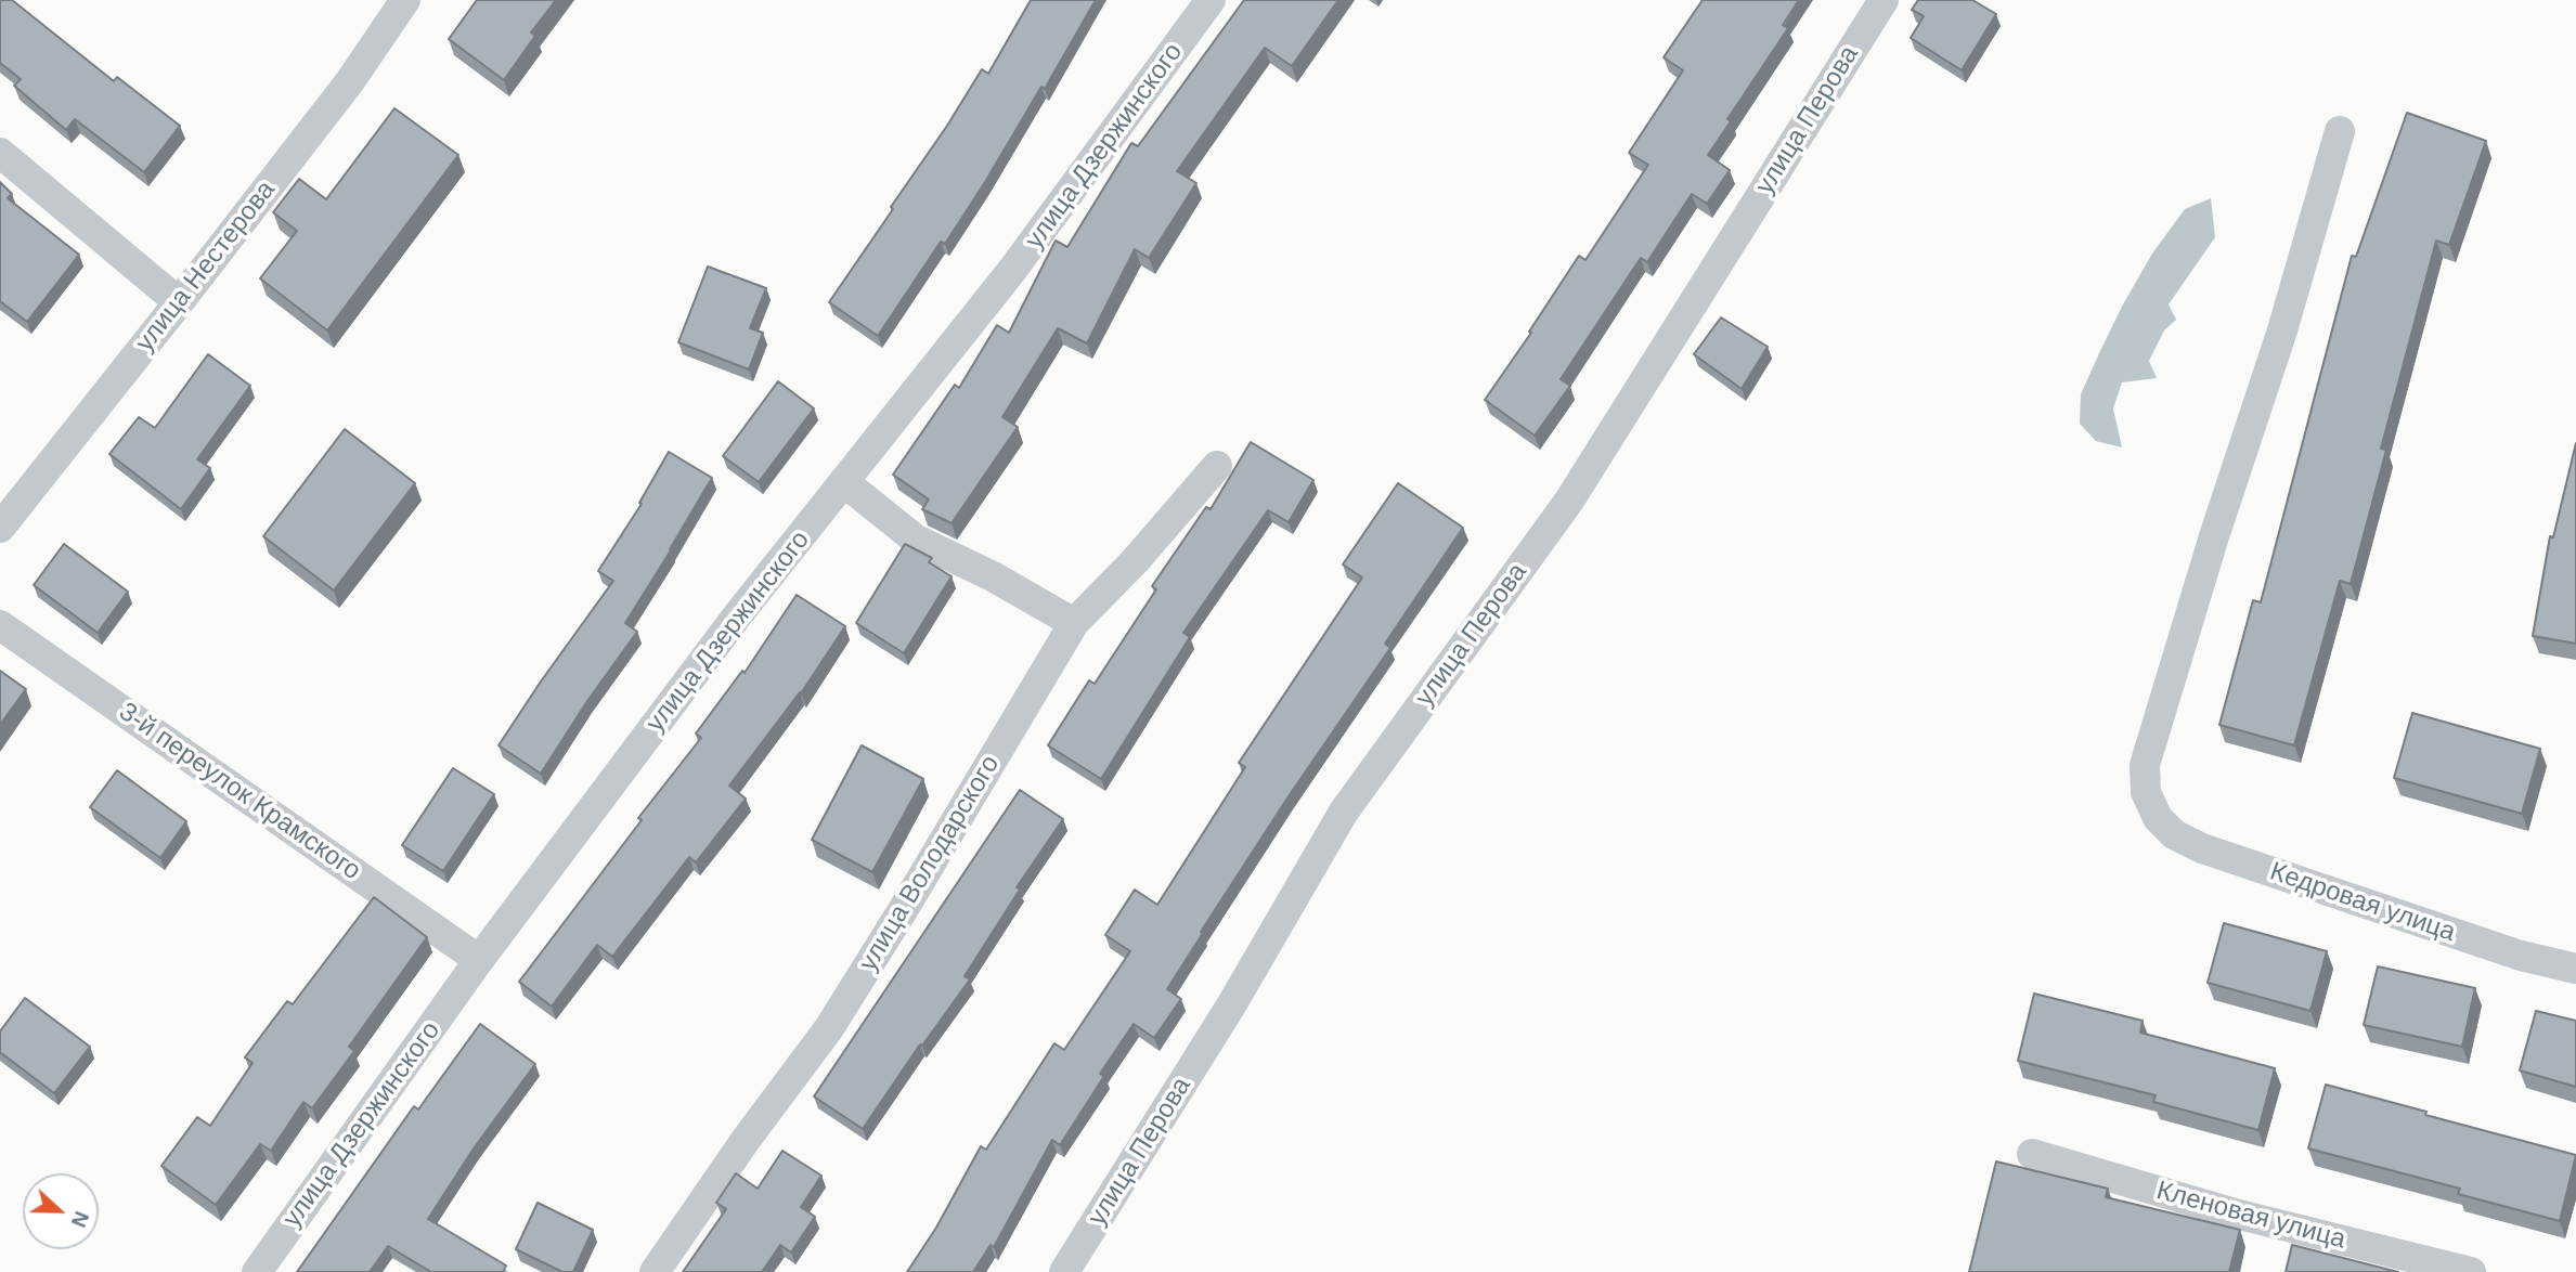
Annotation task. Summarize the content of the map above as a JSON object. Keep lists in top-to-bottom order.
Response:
{
  "streets": {
    "street": [
      "улица Перова",
      "улица Дзержинского",
      "улица Нестерова",
      "3-й переулок Крамского",
      "улица Володарского",
      "Кедровая улица",
      "Кленовая улица"
    ]
  },
  "crossings": [
    ["улица Дзержинского", "3-й переулок Крамского"]
  ],
  "north": "right"
}
